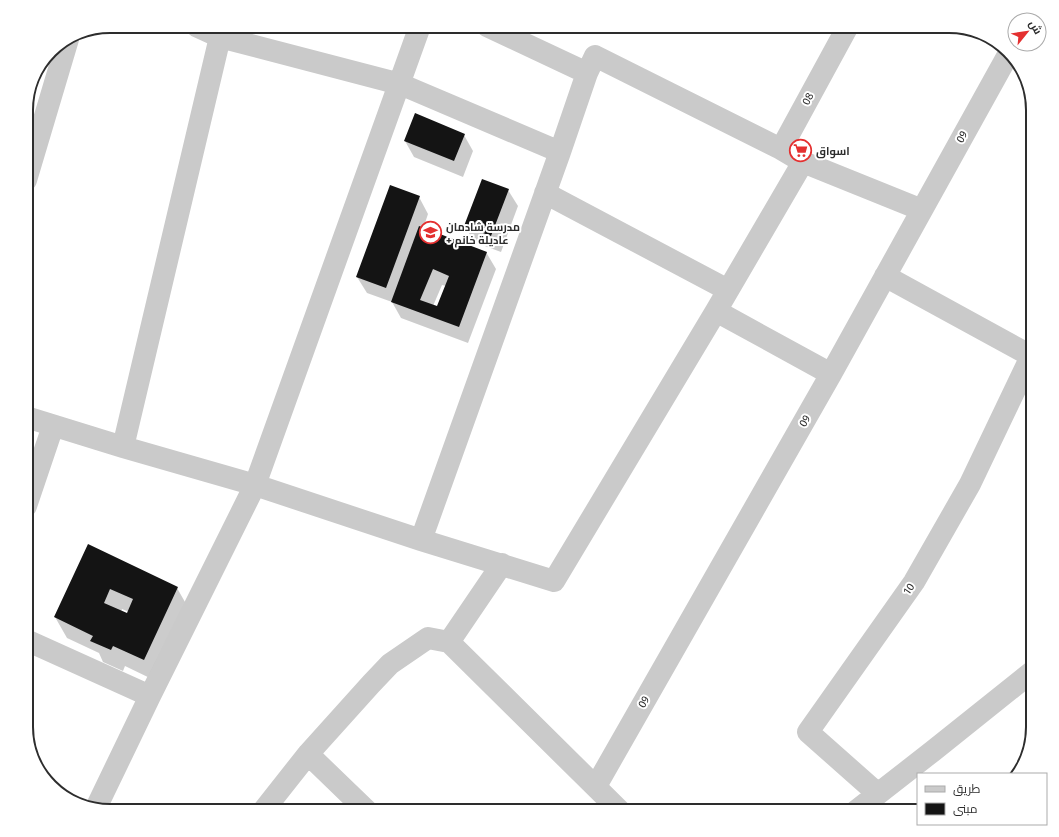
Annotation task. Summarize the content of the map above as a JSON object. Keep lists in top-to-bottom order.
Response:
{
  "streets": {
    "street": ["08", "09", "10"]
  },
  "places": {
    "supermarket": ["اسواق"],
    "school or university": ["مدرسة شادمان + عاديلة خانم"]
  },
  "legend": ["طريق", "مبنى"],
  "north": "top right"
}
